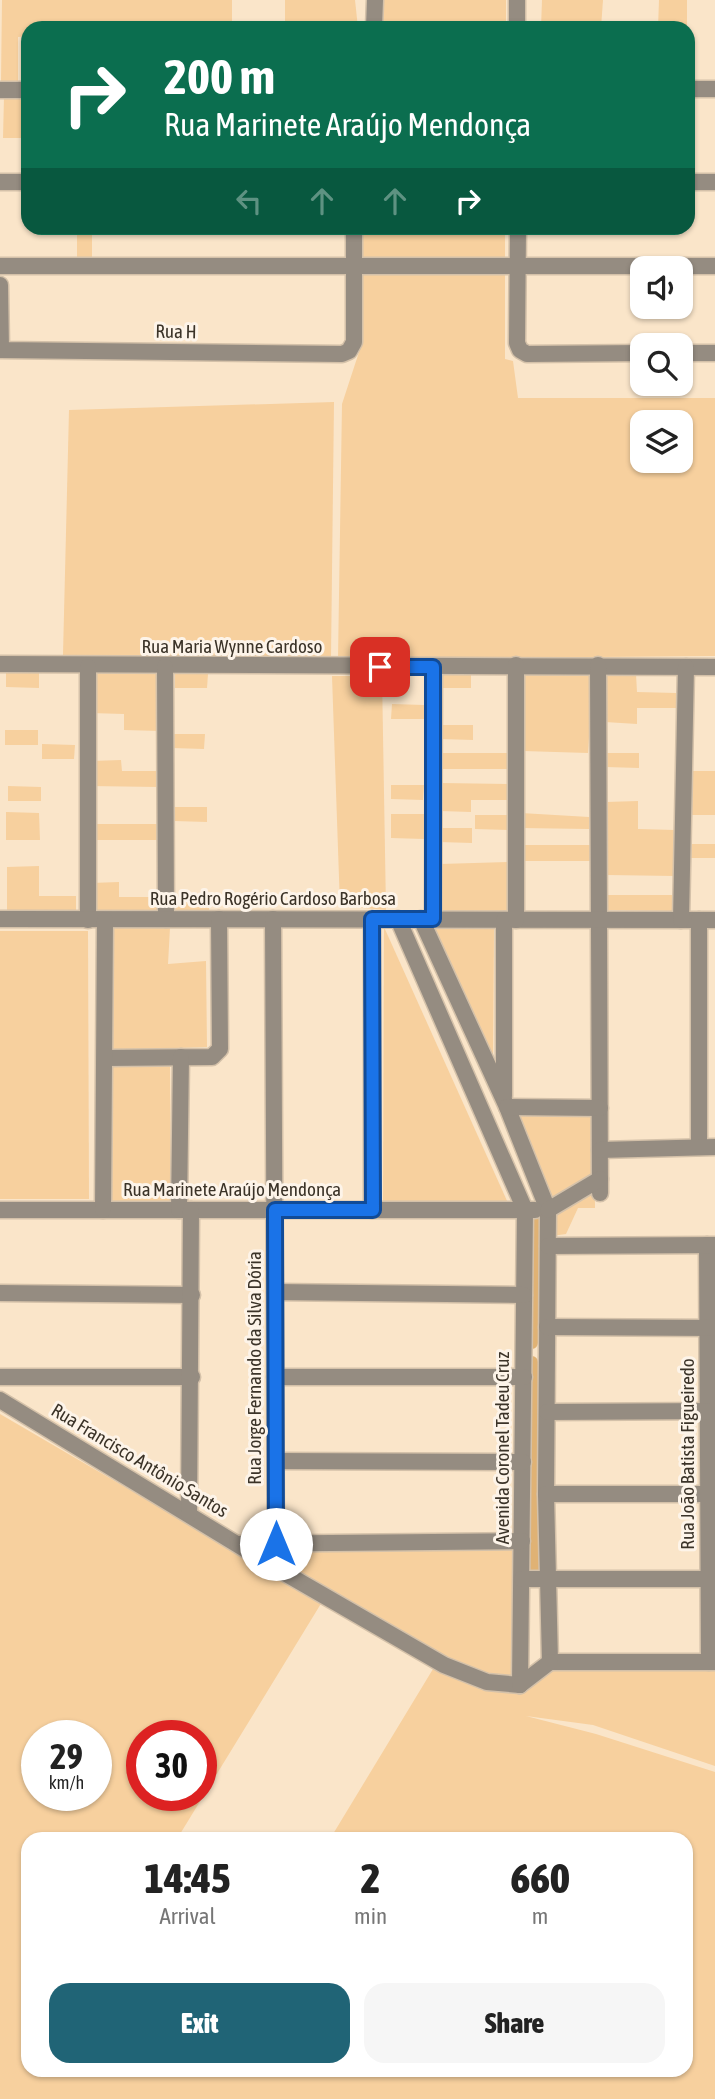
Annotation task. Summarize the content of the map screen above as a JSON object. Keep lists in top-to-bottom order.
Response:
{
  "streets": {
    "street": [
      "Rua H",
      "Rua Maria Wynne Cardoso",
      "Rua Pedro Rogério Cardoso Barbosa",
      "Rua Marinete Araújo Mendonça",
      "Rua Jorge Fernando da Silva Dória",
      "Avenida Coronel Tadeu Cruz",
      "Rua João Batista Figueiredo",
      "Rua Francisco Antônio Santos"
    ]
  },
  "crossings": [
    ["Rua Pedro Rogério Cardoso Barbosa", "Rua Jorge Fernando da Silva Dória"],
    ["Rua Marinete Araújo Mendonça", "Rua Jorge Fernando da Silva Dória"],
    ["Rua Marinete Araújo Mendonça", "Avenida Coronel Tadeu Cruz"],
    ["Rua Jorge Fernando da Silva Dória", "Rua Francisco Antônio Santos"],
    ["Avenida Coronel Tadeu Cruz", "Rua Francisco Antônio Santos"]
  ],
  "page": {
    "turn": ["200 m", "Rua Marinete Araújo Mendonça"],
    "speed": "29 km/h",
    "limit": "30",
    "eta": [
      "14:45",
      "Arrival",
      "2",
      "min",
      "660",
      "m"
    ],
    "buttons": ["Exit", "Share"]
  }
}
